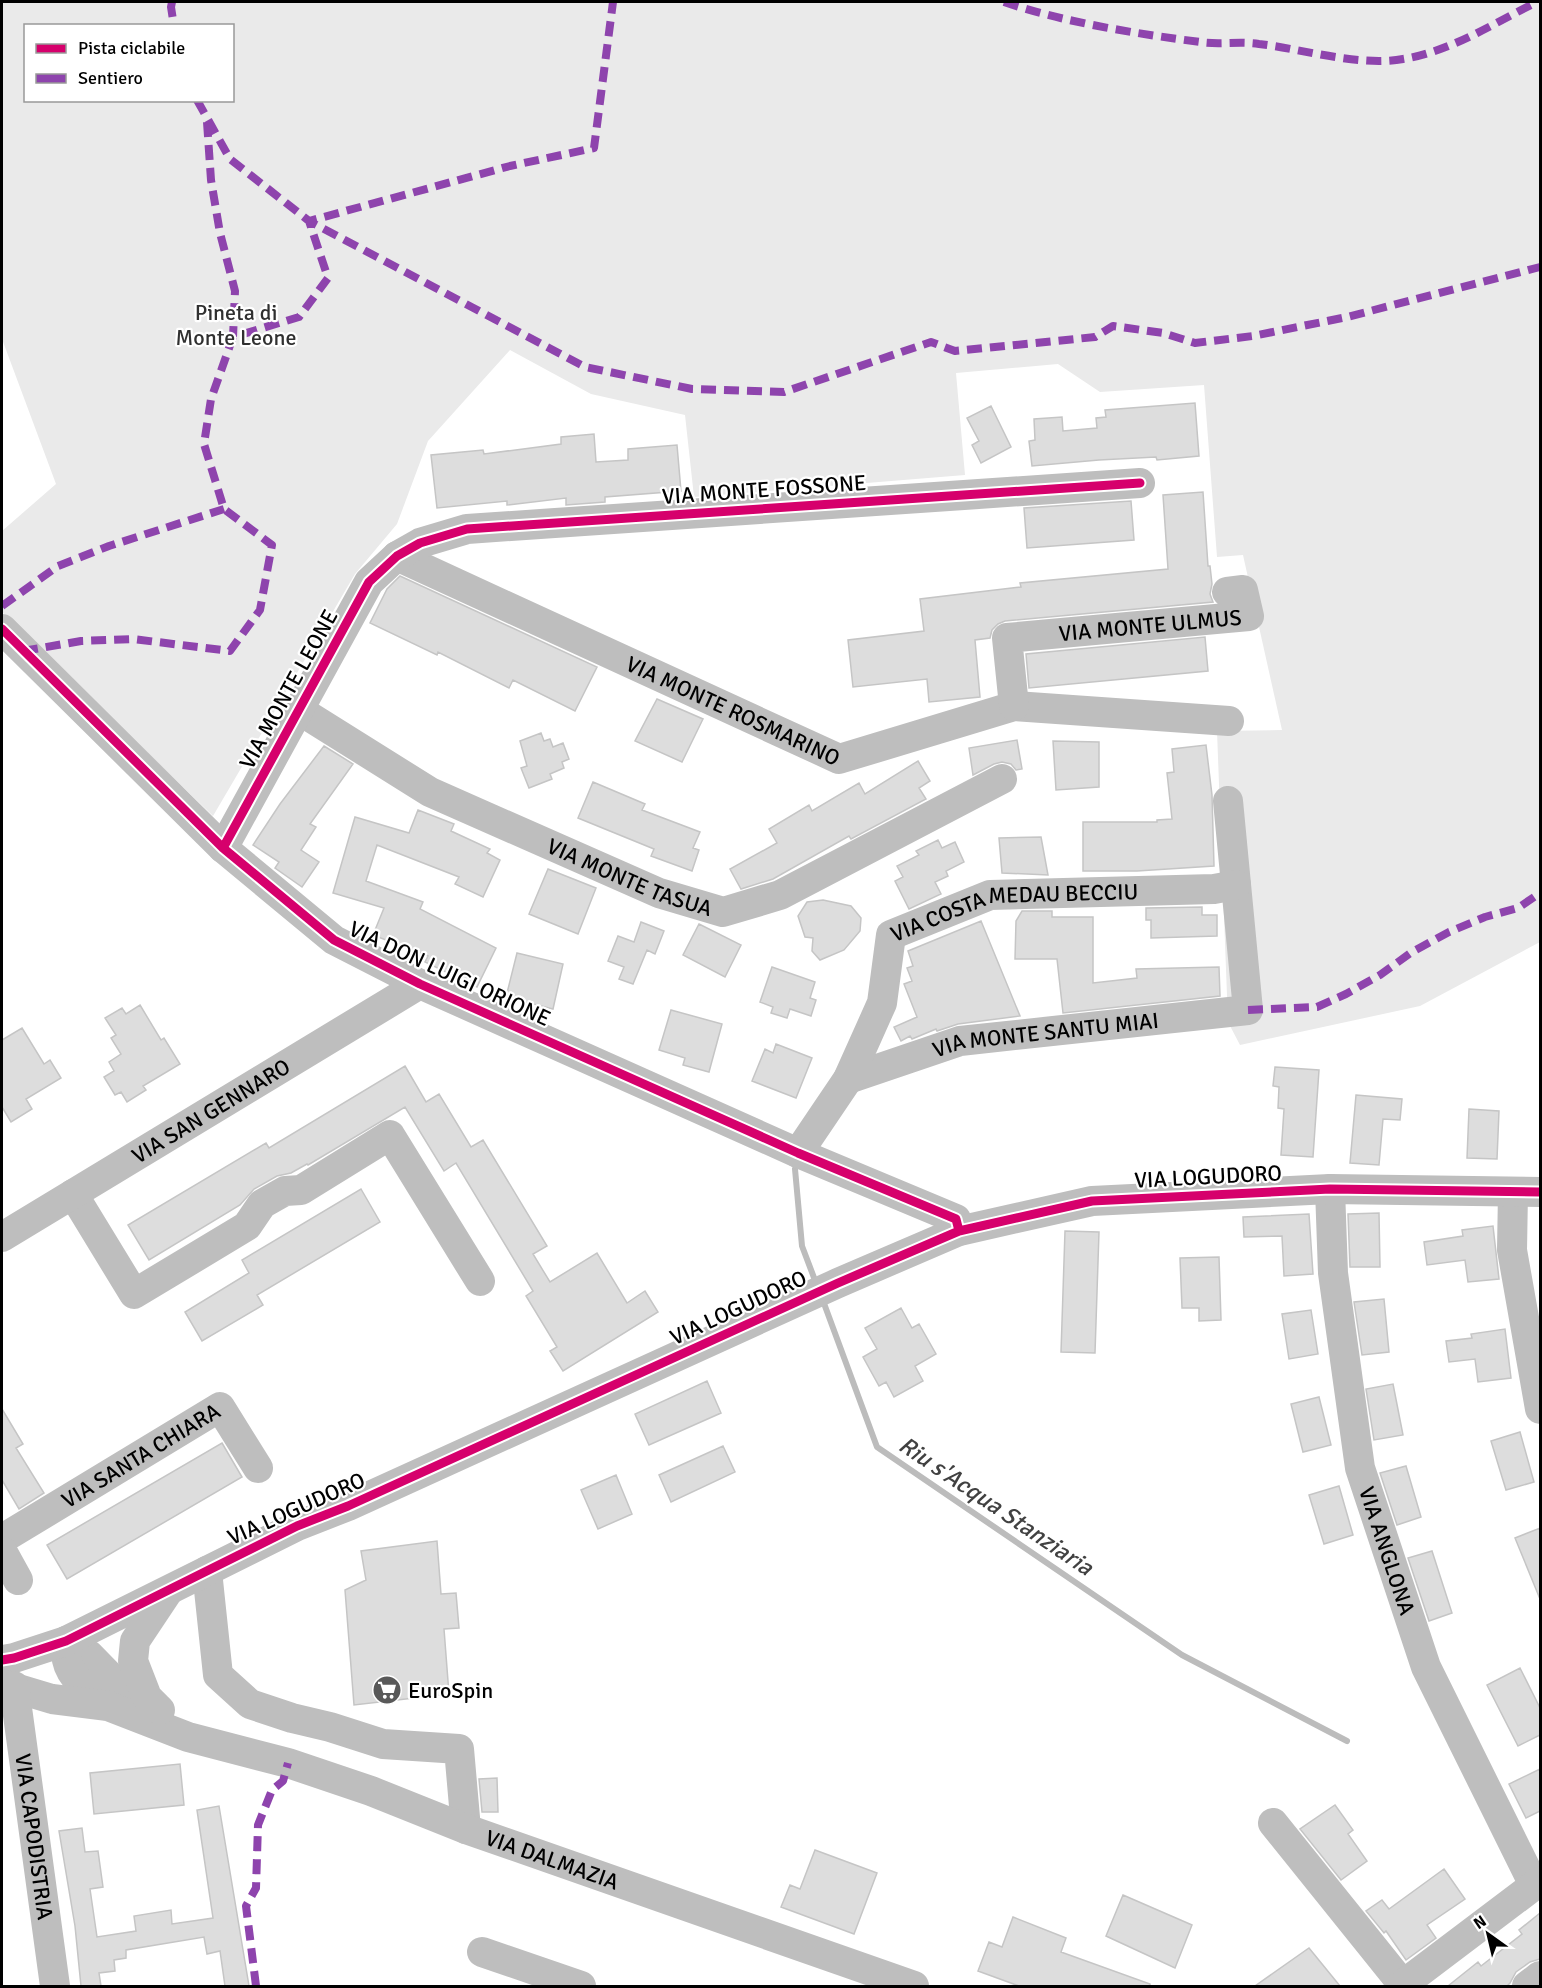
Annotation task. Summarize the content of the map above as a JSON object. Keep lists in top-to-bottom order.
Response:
{
  "streets": {
    "street": [
      "VIA MONTE FOSSONE",
      "VIA MONTE ULMUS",
      "VIA MONTE LEONE",
      "VIA MONTE ROSMARINO",
      "VIA MONTE TASUA",
      "VIA COSTA MEDAU BECCIU",
      "VIA DON LUIGI ORIONE",
      "VIA MONTE SANTU MIAI",
      "VIA SAN GENNARO",
      "VIA LOGUDORO",
      "VIA SANTA CHIARA",
      "VIA ANGLONA",
      "VIA CAPODISTRIA",
      "VIA DALMAZIA"
    ]
  },
  "crossings": [
    ["VIA MONTE FOSSONE", "VIA MONTE LEONE"],
    ["VIA MONTE FOSSONE", "VIA MONTE ROSMARINO"],
    ["VIA MONTE ULMUS", "VIA MONTE ROSMARINO"],
    ["VIA MONTE LEONE", "VIA MONTE ROSMARINO"],
    ["VIA MONTE LEONE", "VIA MONTE TASUA"],
    ["VIA MONTE LEONE", "VIA DON LUIGI ORIONE"],
    ["VIA COSTA MEDAU BECCIU", "VIA DON LUIGI ORIONE"],
    ["VIA COSTA MEDAU BECCIU", "VIA MONTE SANTU MIAI"],
    ["VIA DON LUIGI ORIONE", "VIA SAN GENNARO"],
    ["VIA DON LUIGI ORIONE", "VIA LOGUDORO"],
    ["VIA LOGUDORO", "VIA ANGLONA"],
    ["VIA LOGUDORO", "VIA CAPODISTRIA"],
    ["VIA LOGUDORO", "VIA DALMAZIA"],
    ["VIA CAPODISTRIA", "VIA DALMAZIA"]
  ],
  "water": ["Riu s'Acqua Stanziaria"],
  "parks": ["Pineta di Monte Leone"],
  "places": {
    "supermarket": ["EuroSpin"]
  },
  "legend": ["Pista ciclabile", "Sentiero"],
  "north": "top left"
}
